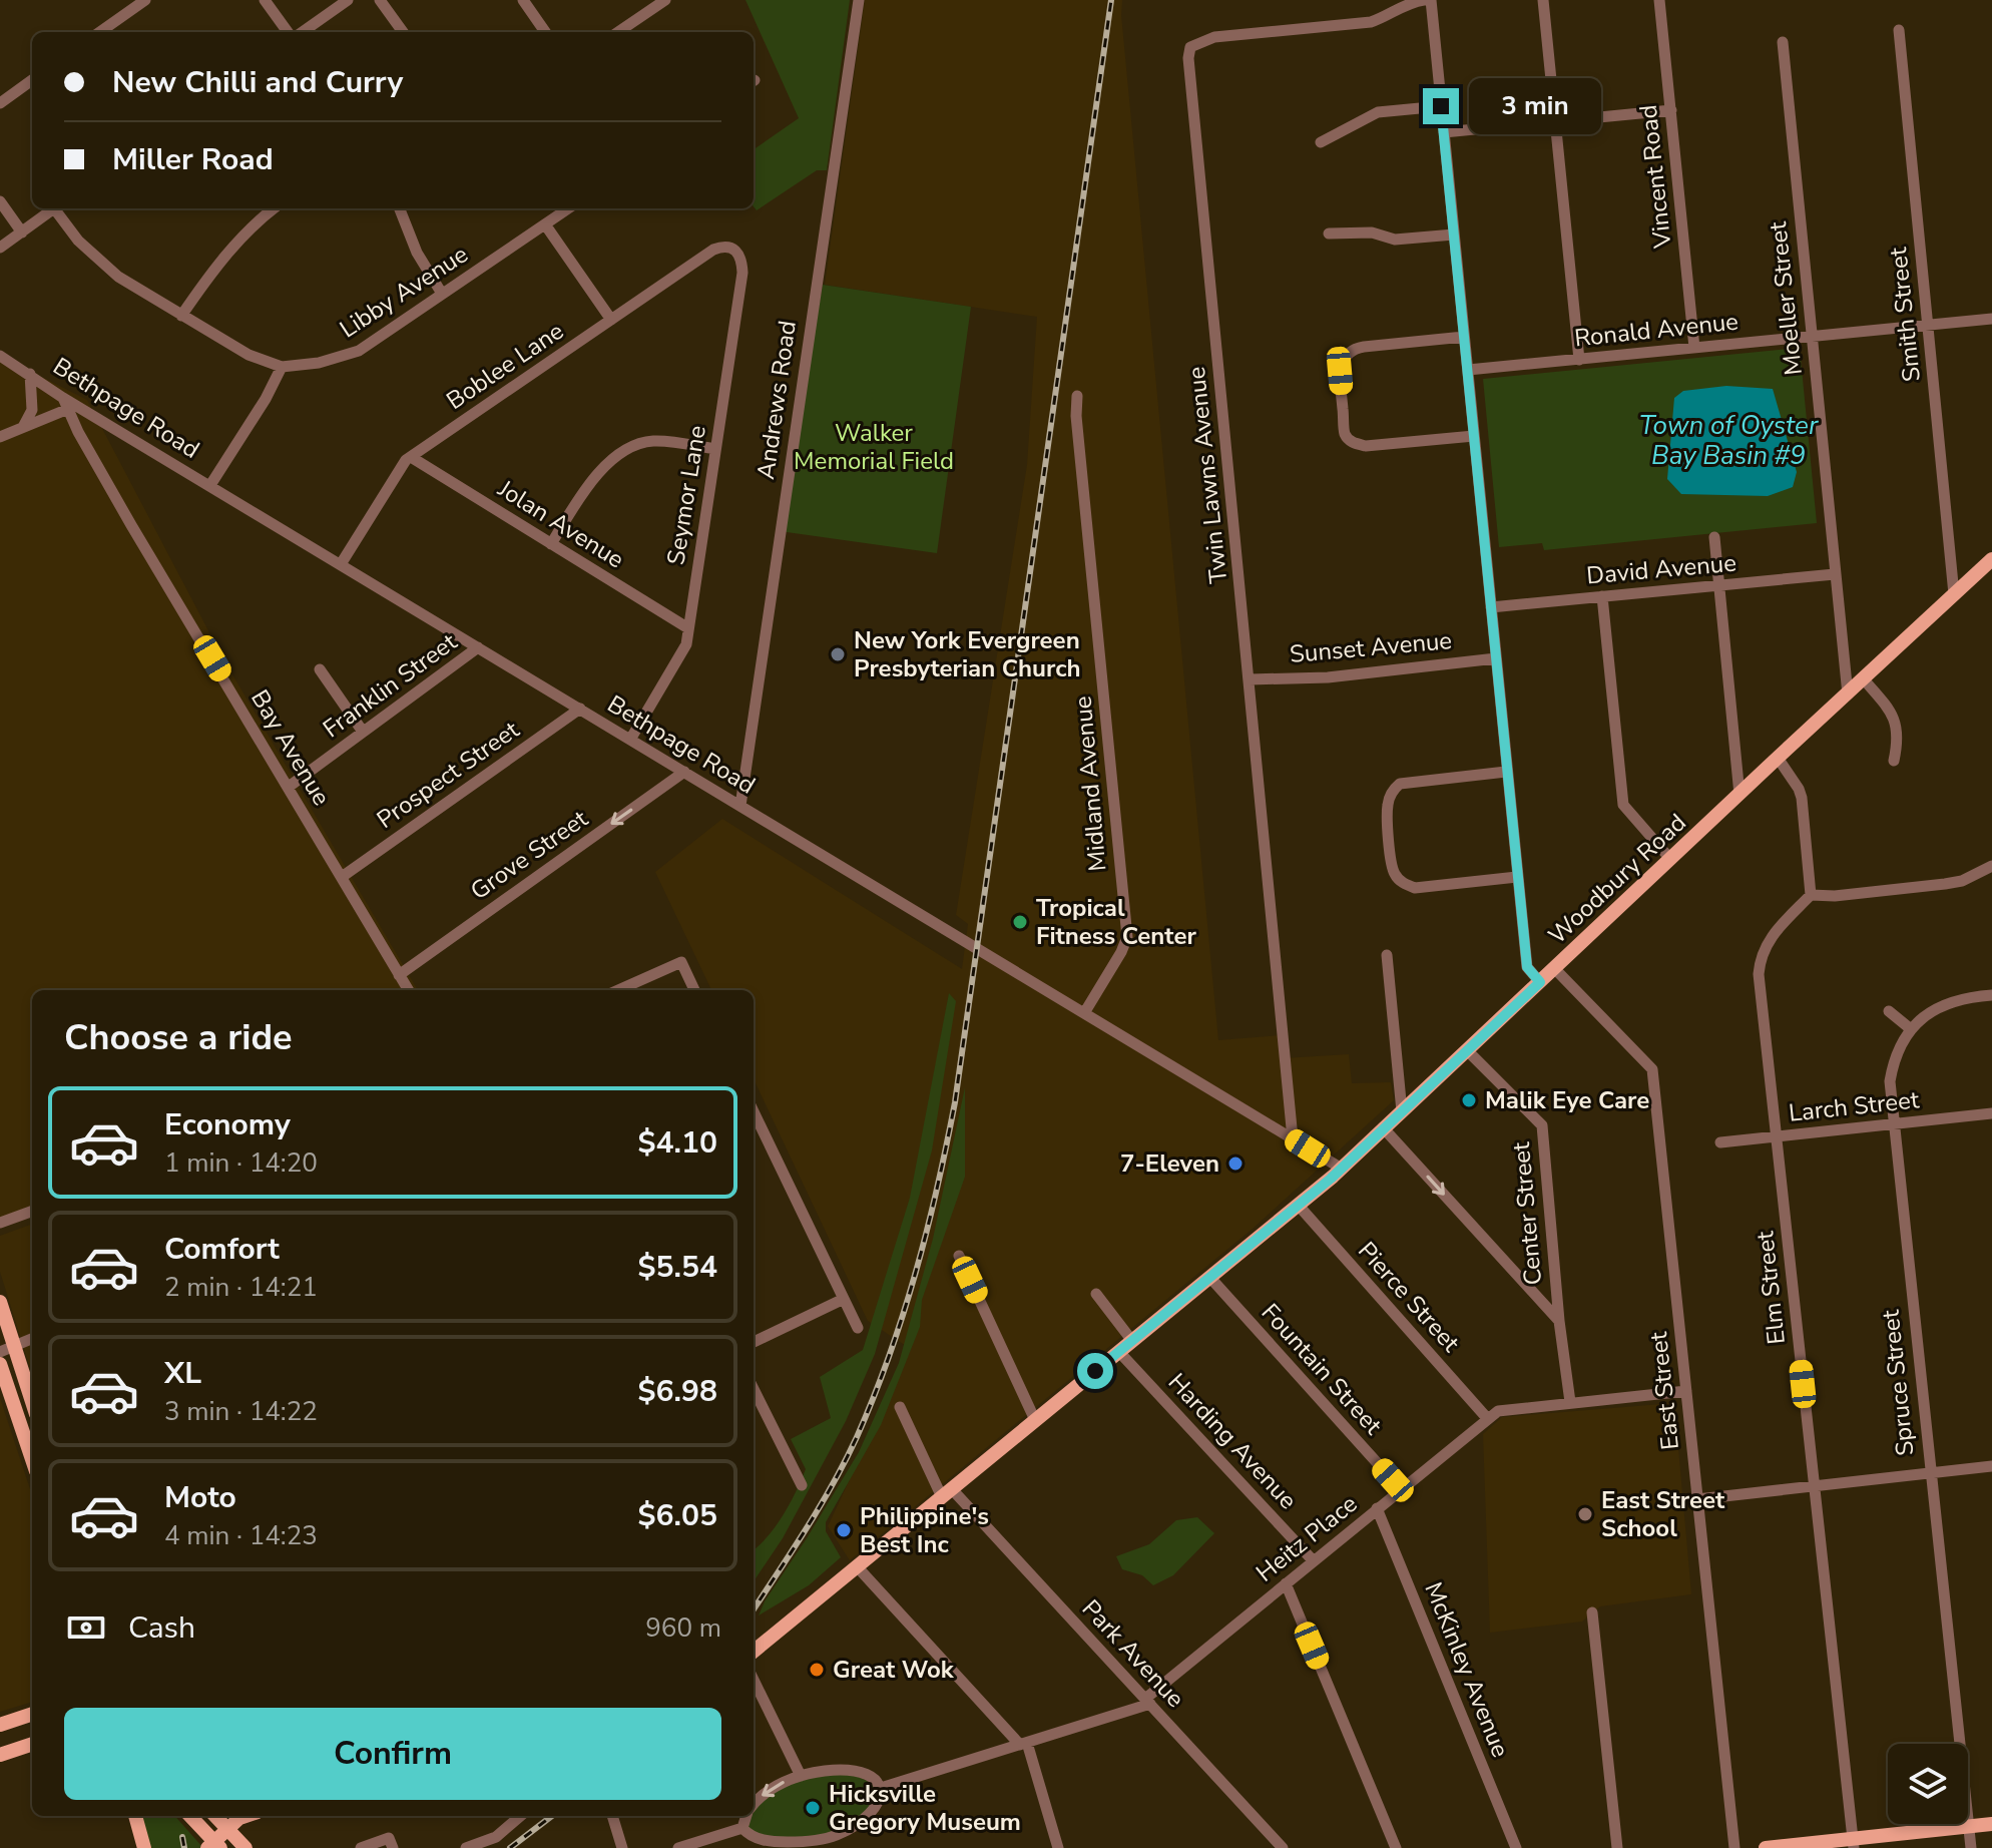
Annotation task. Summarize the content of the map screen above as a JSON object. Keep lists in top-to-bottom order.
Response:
{
  "streets": {
    "main road": ["Woodbury Road"],
    "street": [
      "Vincent Road",
      "Libby Avenue",
      "Moeller Street",
      "Smith Street",
      "Ronald Avenue",
      "Boblee Lane",
      "Andrews Road",
      "Bethpage Road",
      "Twin Lawns Avenue",
      "Seymor Lane",
      "Jolan Avenue",
      "David Avenue",
      "Sunset Avenue",
      "Franklin Street",
      "Bay Avenue",
      "Prospect Street",
      "Midland Avenue",
      "Grove Street",
      "Larch Street",
      "Center Street",
      "Elm Street",
      "Pierce Street",
      "Fountain Street",
      "Spruce Street",
      "East Street",
      "Harding Avenue",
      "Heitz Place",
      "Park Avenue",
      "McKinley Avenue"
    ]
  },
  "crossings": [
    ["Vincent Road", "Ronald Avenue"],
    ["Moeller Street", "Ronald Avenue"],
    ["Moeller Street", "David Avenue"],
    ["Moeller Street", "Woodbury Road"],
    ["Smith Street", "Ronald Avenue"],
    ["Smith Street", "Woodbury Road"],
    ["Boblee Lane", "Bethpage Road"],
    ["Boblee Lane", "Seymor Lane"],
    ["Boblee Lane", "Jolan Avenue"],
    ["Andrews Road", "Bethpage Road"],
    ["Bethpage Road", "Twin Lawns Avenue"],
    ["Bethpage Road", "Seymor Lane"],
    ["Bethpage Road", "Franklin Street"],
    ["Bethpage Road", "Bay Avenue"],
    ["Bethpage Road", "Prospect Street"],
    ["Bethpage Road", "Midland Avenue"],
    ["Bethpage Road", "Grove Street"],
    ["Bethpage Road", "Woodbury Road"],
    ["Twin Lawns Avenue", "Sunset Avenue"],
    ["Seymor Lane", "Jolan Avenue"],
    ["Franklin Street", "Bay Avenue"],
    ["Bay Avenue", "Prospect Street"],
    ["Bay Avenue", "Grove Street"],
    ["Woodbury Road", "Center Street"],
    ["Woodbury Road", "Pierce Street"],
    ["Woodbury Road", "Fountain Street"],
    ["Woodbury Road", "East Street"],
    ["Woodbury Road", "Harding Avenue"],
    ["Woodbury Road", "Park Avenue"],
    ["Larch Street", "Elm Street"],
    ["Larch Street", "Spruce Street"],
    ["Center Street", "Heitz Place"],
    ["Pierce Street", "Heitz Place"],
    ["Fountain Street", "Heitz Place"],
    ["East Street", "Heitz Place"],
    ["Harding Avenue", "Heitz Place"],
    ["Heitz Place", "Park Avenue"],
    ["Heitz Place", "McKinley Avenue"]
  ],
  "one_way": ["Grove Street"],
  "water": ["Town of Oyster Bay Basin #9"],
  "parks": ["Walker Memorial Field"],
  "places": [
    "New York Evergreen Presbyterian Church",
    "Tropical Fitness Center",
    "Malik Eye Care",
    "7-Eleven",
    "East Street School",
    "Philippine's Best Inc",
    "Great Wok",
    "Hicksville Gregory Museum"
  ],
  "page": {
    "banner": ["New Chilli and Curry", "Miller Road"],
    "bubble": "3 min",
    "heading": "Choose a ride",
    "list": [
      {
        "name": "Economy",
        "note": "1 min · 14:20",
        "value": "$4.10"
      },
      {
        "name": "Comfort",
        "note": "2 min · 14:21",
        "value": "$5.54"
      },
      {
        "name": "XL",
        "note": "3 min · 14:22",
        "value": "$6.98"
      },
      {
        "name": "Moto",
        "note": "4 min · 14:23",
        "value": "$6.05"
      }
    ],
    "pay": ["Cash", "960 m"],
    "buttons": "Confirm"
  }
}
